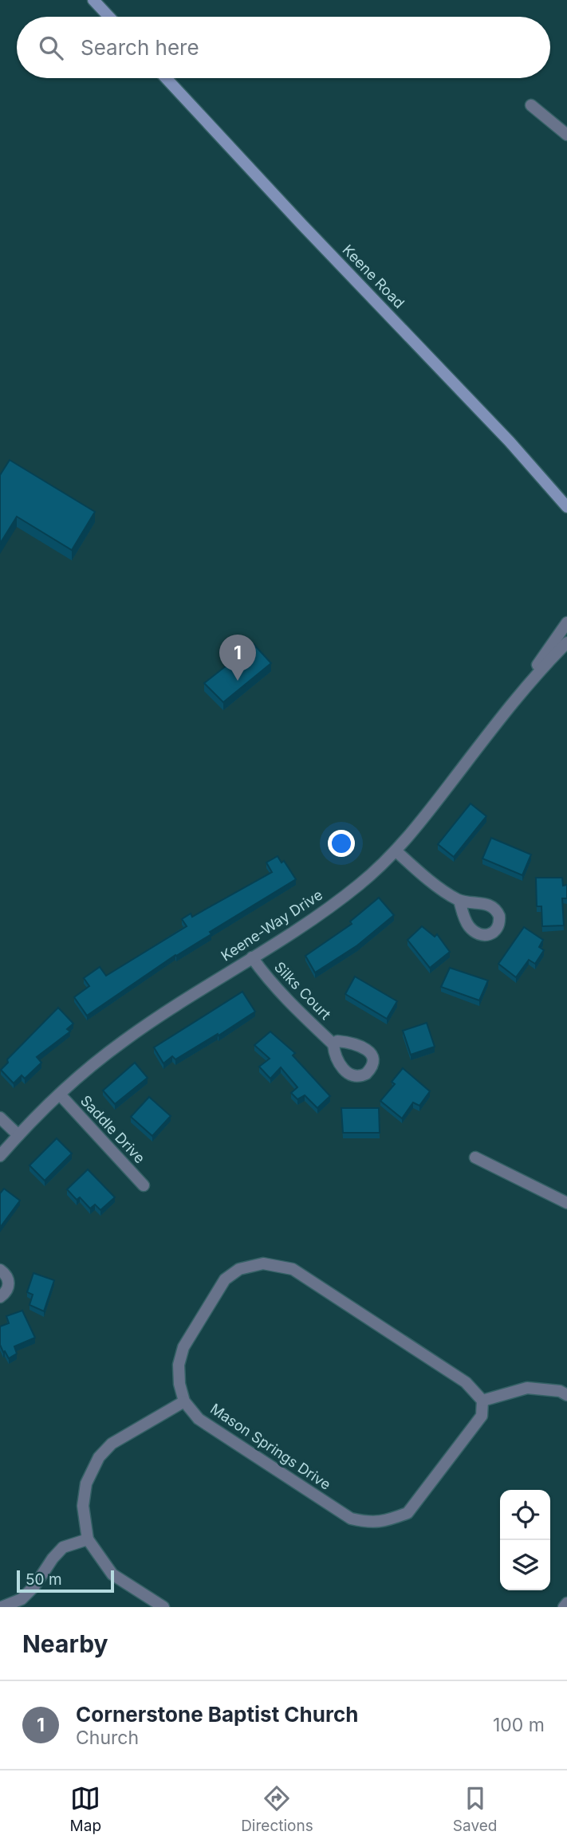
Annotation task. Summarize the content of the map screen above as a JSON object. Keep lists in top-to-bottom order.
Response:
{
  "streets": {
    "main road": ["Keene Road"],
    "street": [
      "Keene-Way Drive",
      "Silks Court",
      "Saddle Drive",
      "Mason Springs Drive"
    ]
  },
  "crossings": [
    ["Keene-Way Drive", "Silks Court"],
    ["Keene-Way Drive", "Saddle Drive"]
  ],
  "scale_bar": "50 m",
  "page": {
    "search": "Search here",
    "pins": "1",
    "scale": "50 m",
    "heading": "Nearby",
    "list": [
      {
        "mark": "1",
        "name": "Cornerstone Baptist Church",
        "note": "Church",
        "value": "100 m"
      }
    ],
    "nav": ["Map", "Directions", "Saved"]
  }
}
